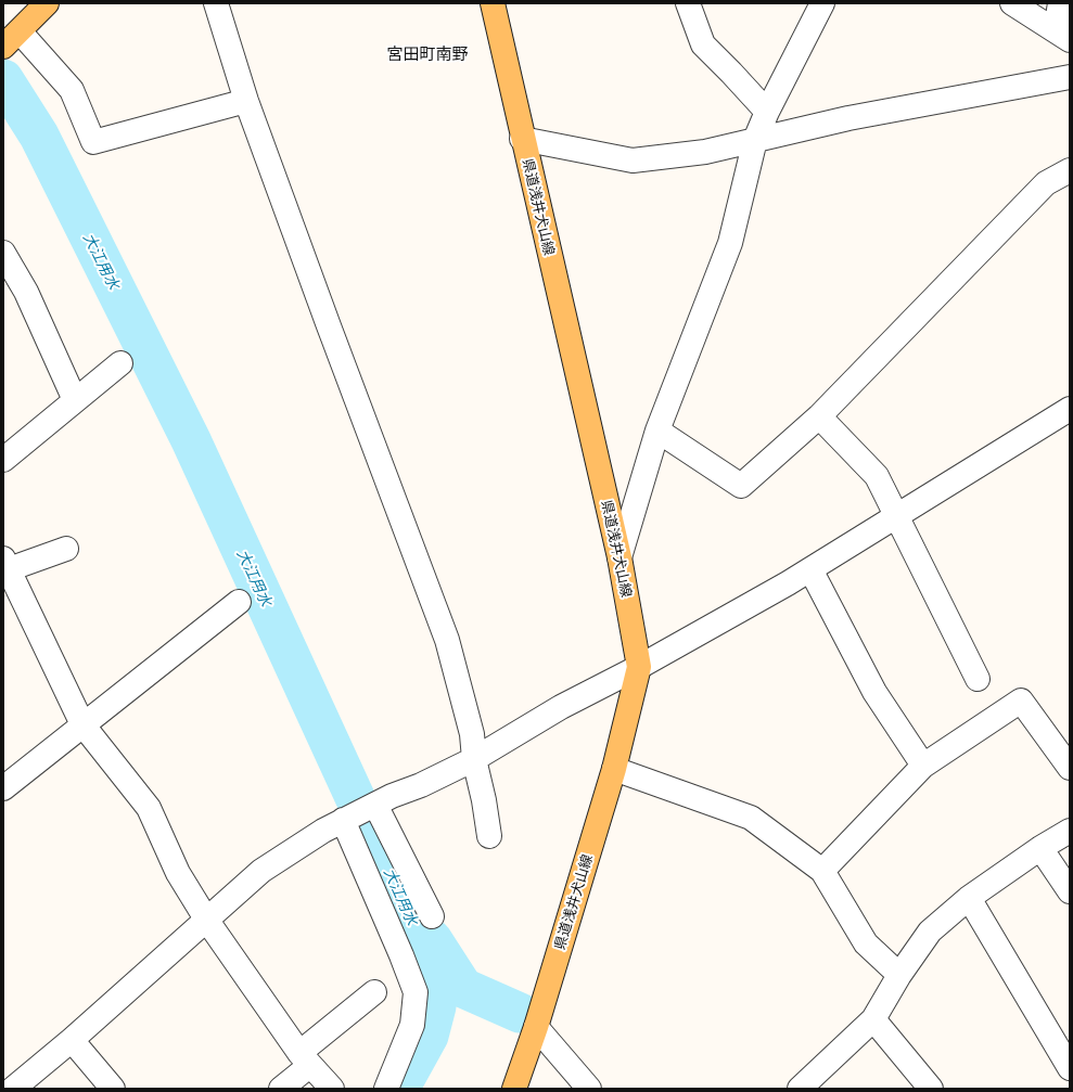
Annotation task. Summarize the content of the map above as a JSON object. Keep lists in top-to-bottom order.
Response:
{
  "streets": {
    "main road": ["県道浅井犬山線"]
  },
  "districts": ["宮田町南野"],
  "water": ["大江用水"]
}
